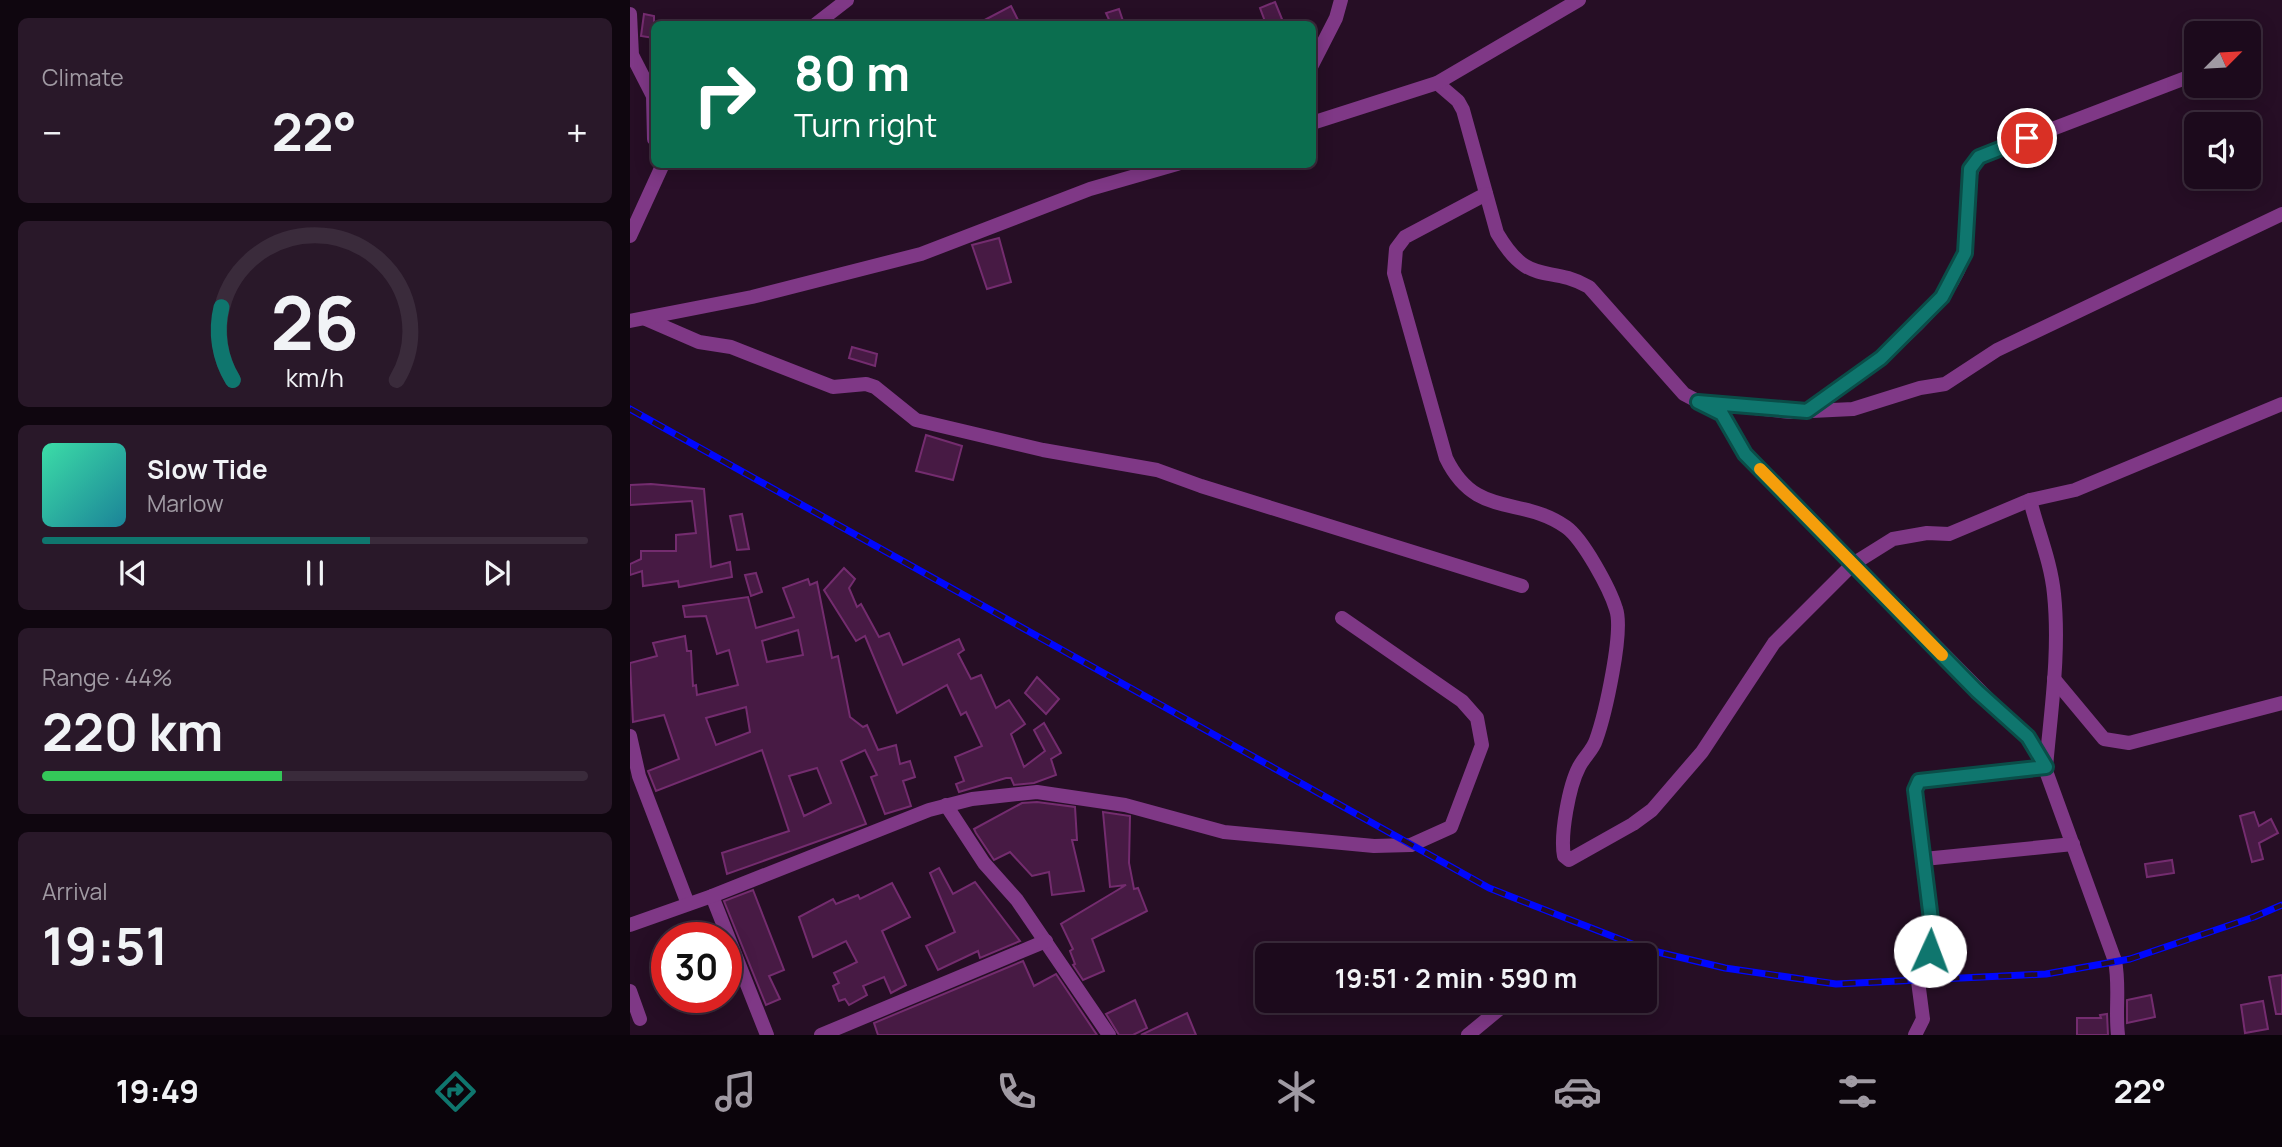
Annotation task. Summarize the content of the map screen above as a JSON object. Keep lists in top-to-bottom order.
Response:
{
  "north": "top right",
  "page": {
    "tile": [
      "Climate",
      ["Range · 44%", "220 km"],
      ["Arrival", "19:51"]
    ],
    "turn": ["80 m", "Turn right"],
    "heat": ["−", "22°", "+"],
    "song": ["Slow Tide", "Marlow"],
    "limit": "30",
    "trip": "19:51 · 2 min · 590 m",
    "tabs": ["19:49", "22°"],
    "gauge": ["26", "km/h"]
  }
}
